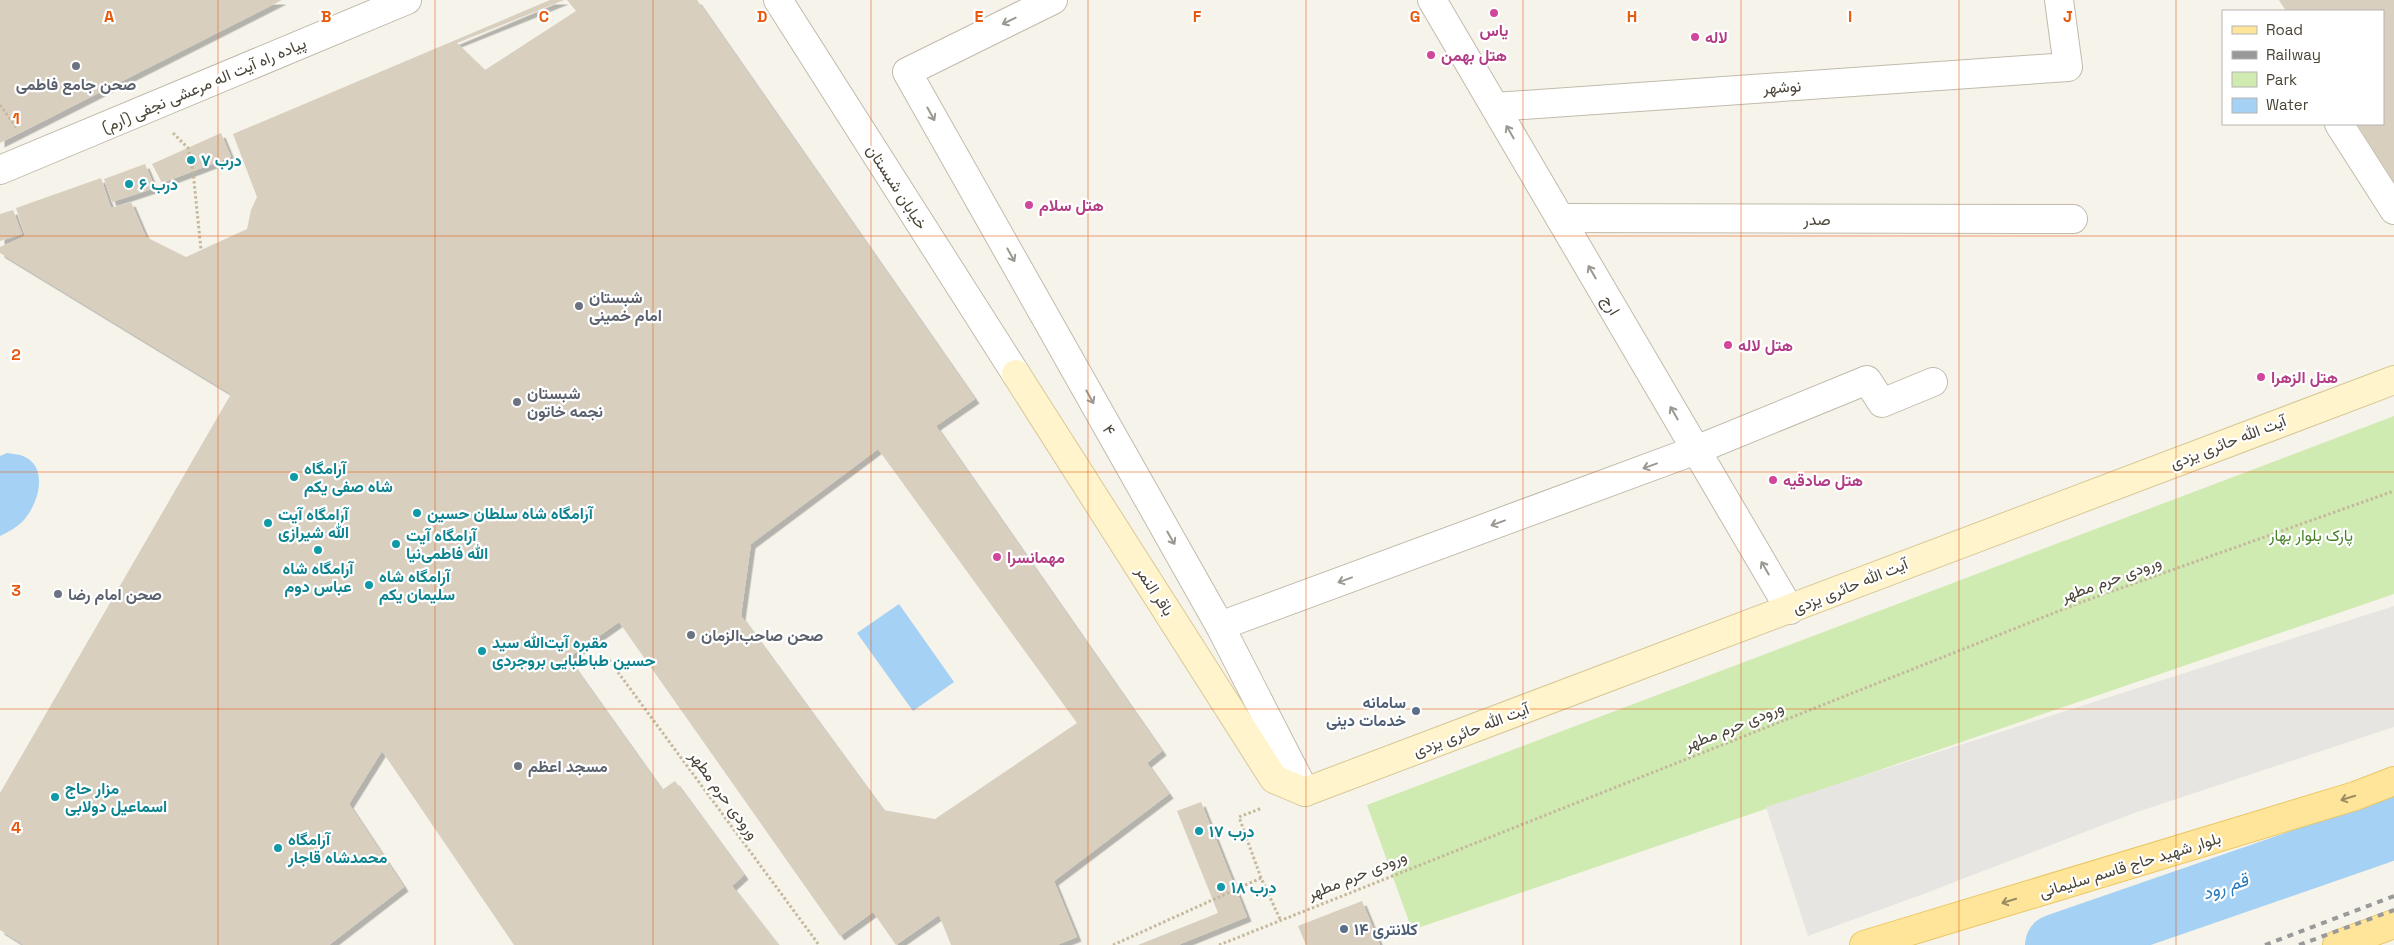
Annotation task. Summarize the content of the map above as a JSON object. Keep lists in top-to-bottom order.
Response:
{
  "streets": {
    "main road": ["آیت الله‌ حائری‌ یزدی", "باقر النمر", "بلوار شهید حاج قاسم سلیمانی"],
    "street": [
      "پیاده راه آیت اله مرعشی نجفی (ارم)",
      "نوشهر",
      "خیابان شبستان",
      "صدر",
      "ارج",
      "۴"
    ],
    "path": ["ورودی حرم مطهر"]
  },
  "crossings": [
    ["نوشهر", "ارج"],
    ["خیابان شبستان", "باقر النمر"],
    ["صدر", "ارج"],
    ["ارج", "آیت الله‌ حائری‌ یزدی"],
    ["۴", "آیت الله‌ حائری‌ یزدی"],
    ["۴", "باقر النمر"],
    ["آیت الله‌ حائری‌ یزدی", "باقر النمر"]
  ],
  "one_way": ["ارج", "۴", "بلوار شهید حاج قاسم سلیمانی"],
  "water": ["قم رود"],
  "parks": ["پارک بلوار بهار"],
  "places": [
    "یاس",
    "لاله",
    "هتل بهمن",
    "صحن جامع فاطمی",
    "درب ۷",
    "درب ۶",
    "هتل سلام",
    "شبستان امام خمینی",
    "هتل لاله",
    "هتل الزهرا",
    "شبستان نجمه خاتون",
    "آرامگاه شاه صفی یکم",
    "هتل صادقیه",
    "آرامگاه شاه سلطان حسین",
    "آرامگاه آیت الله شیرازی",
    "آرامگاه آیت الله فاطمی‌نیا",
    "آرامگاه شاه عباس دوم",
    "مهمانسرا",
    "آرامگاه شاه سلیمان یکم",
    "صحن امام رضا",
    "صحن صاحب‌الزمان",
    "مقبره آیت‌الله سید حسین طباطبایی بروجردی",
    "سامانه خدمات دینی",
    "مسجد اعظم",
    "مزار حاج اسماعیل دولابی",
    "درب ۱۷",
    "آرامگاه محمدشاه قاجار",
    "درب ۱۸",
    "کلانتری ۱۴"
  ],
  "legend": [
    "Road",
    "Railway",
    "Park",
    "Water"
  ],
  "grid": {
    "columns": [
      "A",
      "B",
      "C",
      "D",
      "E",
      "F",
      "G",
      "H",
      "I",
      "J"
    ],
    "rows": [
      "1",
      "2",
      "3",
      "4"
    ]
  }
}
